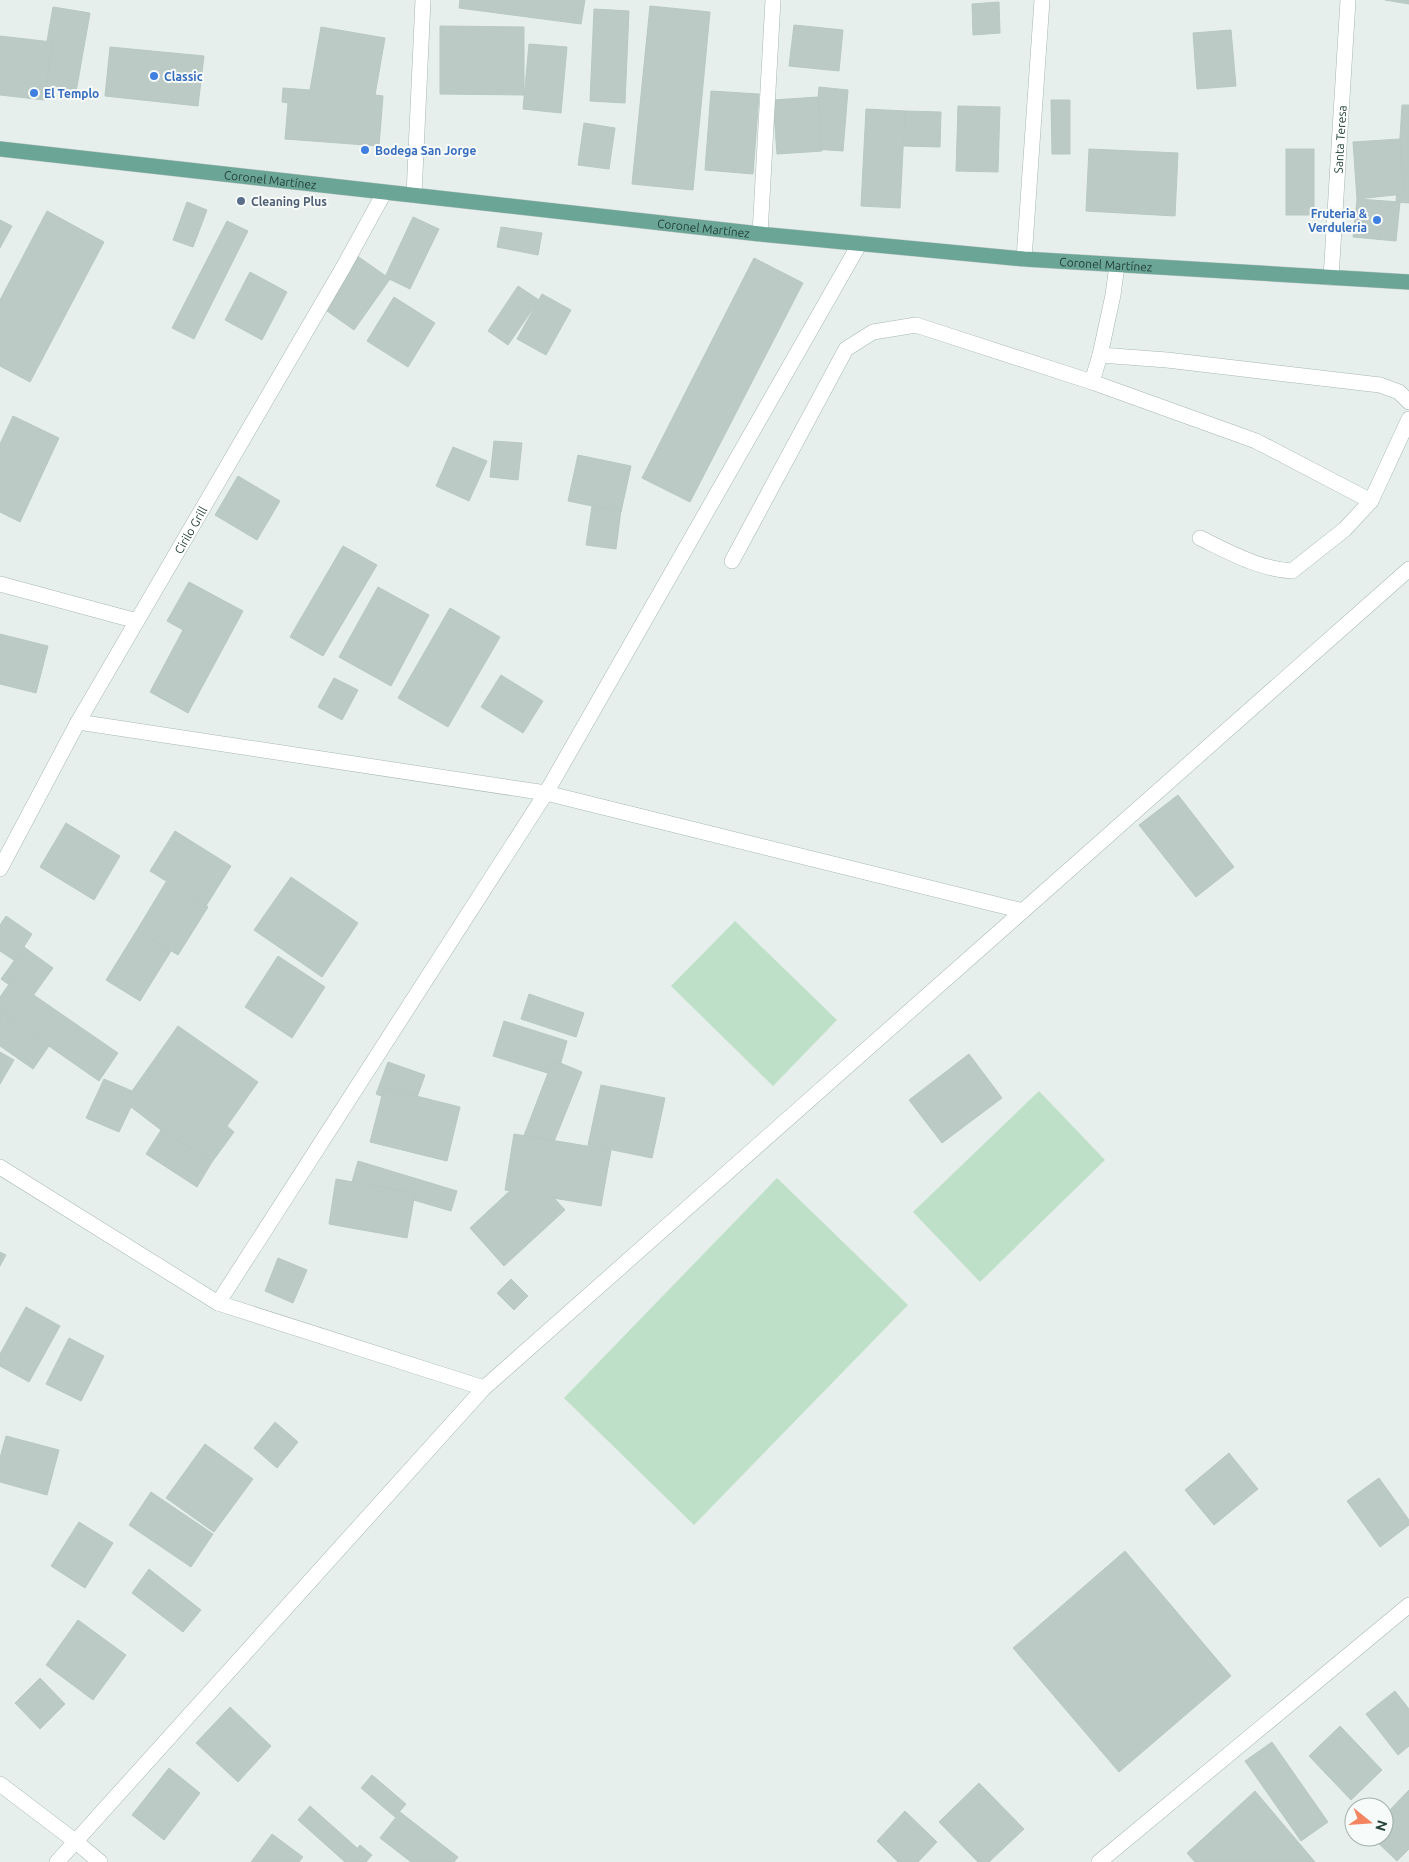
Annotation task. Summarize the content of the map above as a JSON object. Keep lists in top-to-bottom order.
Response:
{
  "streets": {
    "main road": ["Coronel Martínez"],
    "street": ["Santa Teresa", "Cirilo Grill"]
  },
  "crossings": [
    ["Santa Teresa", "Coronel Martínez"],
    ["Coronel Martínez", "Cirilo Grill"]
  ],
  "places": [
    "Classic",
    "El Templo",
    "Bodega San Jorge",
    "Cleaning Plus",
    "Fruteria & Verduleria"
  ],
  "north": "right"
}
